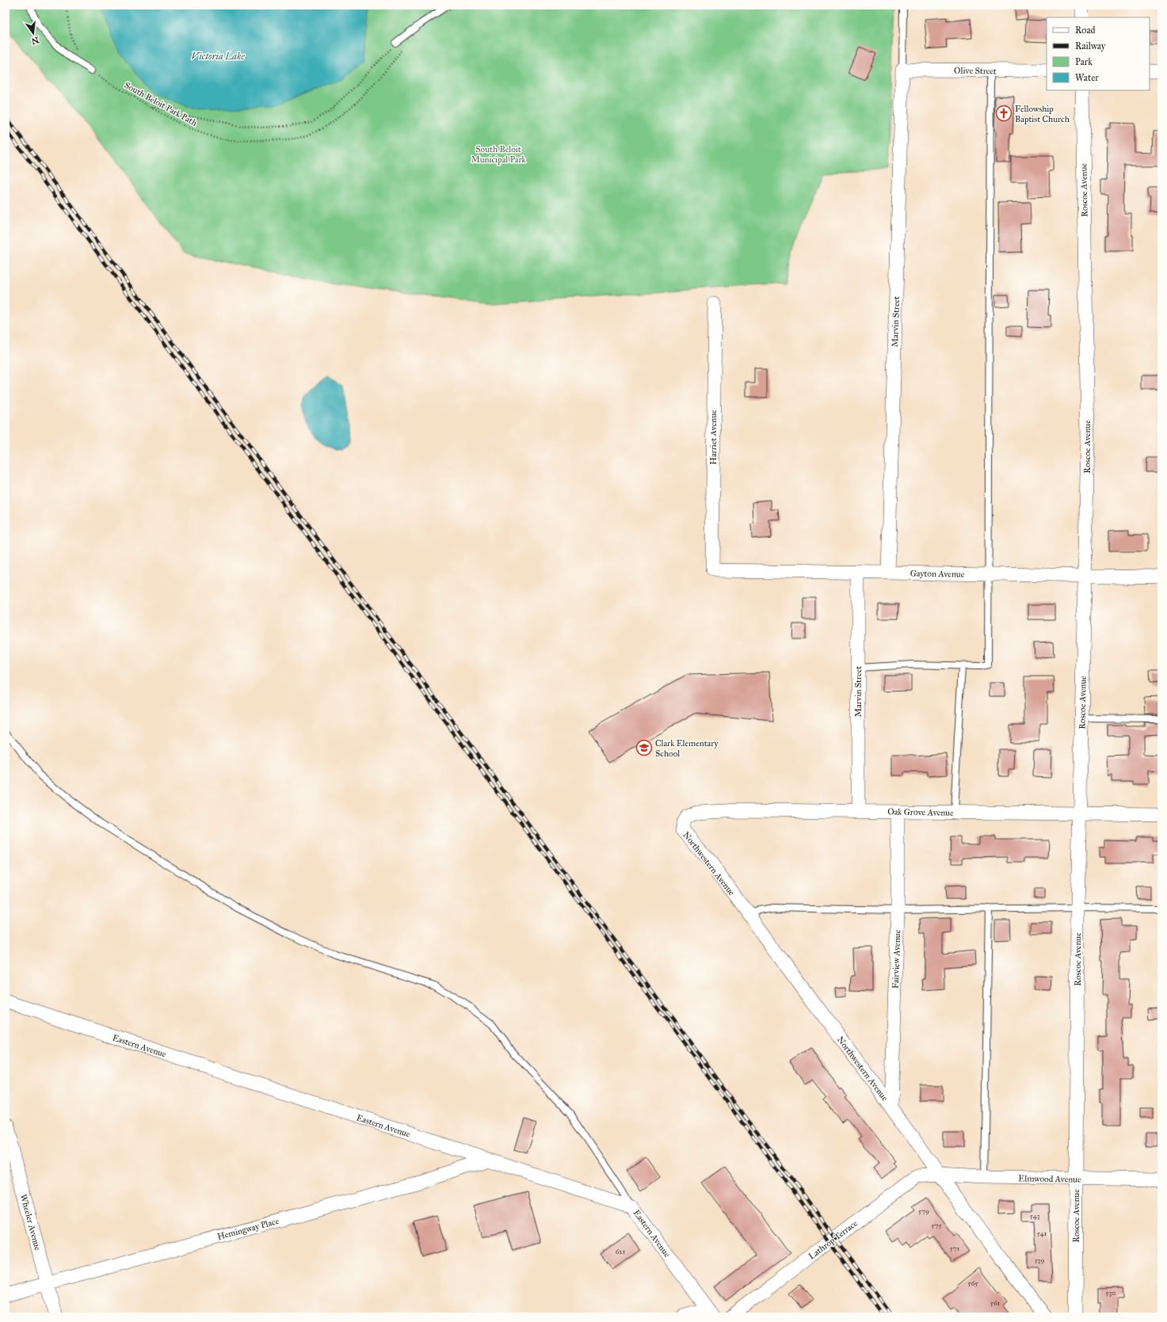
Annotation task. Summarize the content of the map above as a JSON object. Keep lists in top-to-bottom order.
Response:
{
  "streets": {
    "street": [
      "Olive Street",
      "Roscoe Avenue",
      "Marvin Street",
      "Harriet Avenue",
      "Gayton Avenue",
      "Oak Grove Avenue",
      "Northwestern Avenue",
      "Fairview Avenue",
      "Eastern Avenue",
      "Elmwood Avenue",
      "Wheeler Avenue",
      "Hemingway Place",
      "Lathrop Terrace"
    ],
    "path": ["South Beloit Park Path"]
  },
  "crossings": [
    ["Olive Street", "Marvin Street"],
    ["Roscoe Avenue", "Gayton Avenue"],
    ["Roscoe Avenue", "Oak Grove Avenue"],
    ["Roscoe Avenue", "Elmwood Avenue"],
    ["Marvin Street", "Gayton Avenue"],
    ["Marvin Street", "Oak Grove Avenue"],
    ["Harriet Avenue", "Gayton Avenue"],
    ["Oak Grove Avenue", "Northwestern Avenue"],
    ["Oak Grove Avenue", "Fairview Avenue"],
    ["Northwestern Avenue", "Fairview Avenue"],
    ["Northwestern Avenue", "Elmwood Avenue"],
    ["Northwestern Avenue", "Lathrop Terrace"],
    ["Eastern Avenue", "Hemingway Place"],
    ["Elmwood Avenue", "Lathrop Terrace"],
    ["Wheeler Avenue", "Hemingway Place"]
  ],
  "water": ["Victoria Lake"],
  "parks": ["South Beloit Municipal Park"],
  "places": {
    "church": ["Fellowship Baptist Church"],
    "school or university": ["Clark Elementary School"]
  },
  "house_numbers": [
    "579",
    "543",
    "575",
    "541",
    "571",
    "621",
    "539",
    "565",
    "530",
    "561"
  ],
  "legend": [
    "Road",
    "Railway",
    "Park",
    "Water"
  ],
  "north": "bottom"
}
